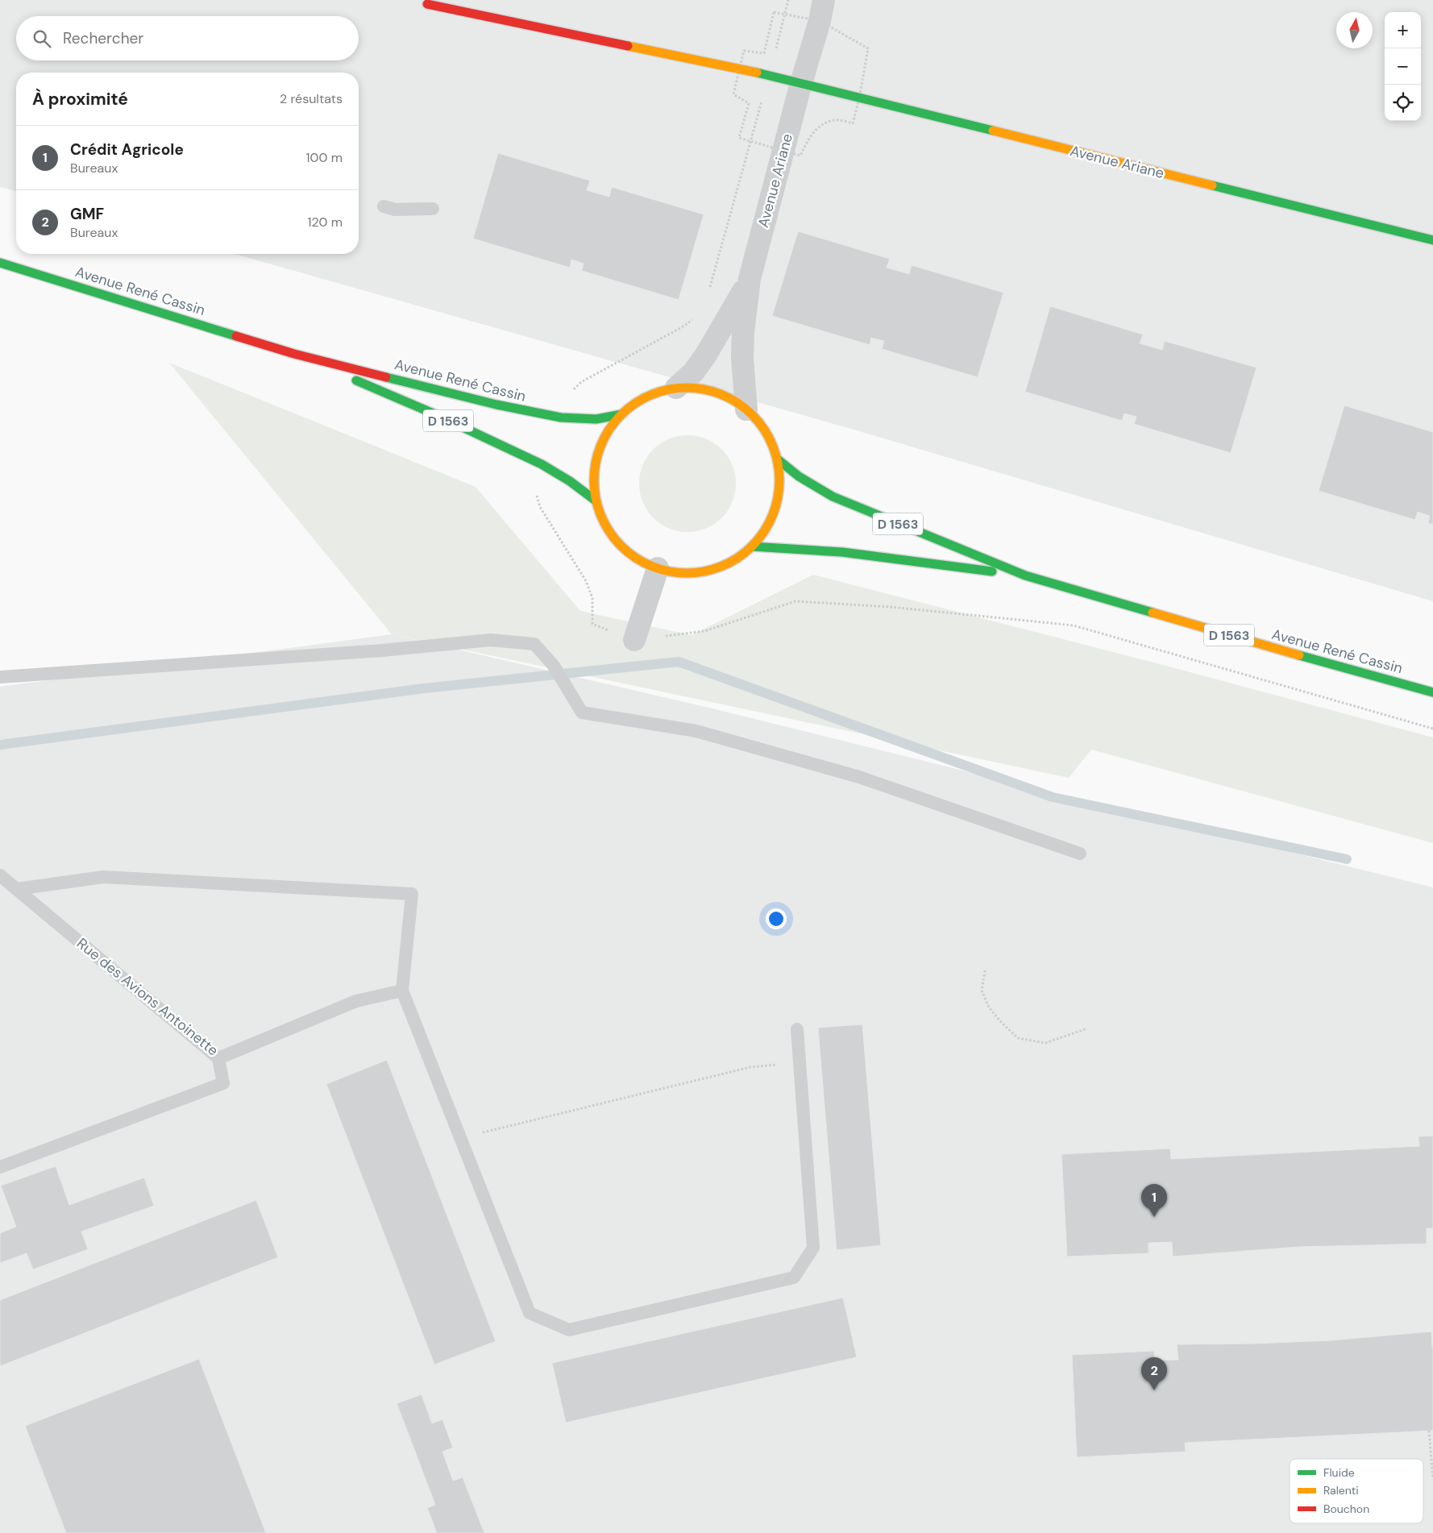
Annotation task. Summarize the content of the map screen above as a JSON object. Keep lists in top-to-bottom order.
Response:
{
  "streets": {
    "main road": ["Avenue Ariane", "Avenue René Cassin", "D 1563"],
    "lane": ["Rue des Avions Antoinette"]
  },
  "legend": ["Fluide", "Ralenti", "Bouchon"],
  "north": "top",
  "page": {
    "map_buttons": ["+", "−"],
    "search": "Rechercher",
    "heading": ["À proximité", "2 résultats"],
    "list": [
      {
        "mark": "1",
        "name": "Crédit Agricole",
        "note": "Bureaux",
        "value": "100 m"
      },
      {
        "mark": "2",
        "name": "GMF",
        "note": "Bureaux",
        "value": "120 m"
      }
    ],
    "pins": ["1", "2"]
  }
}
